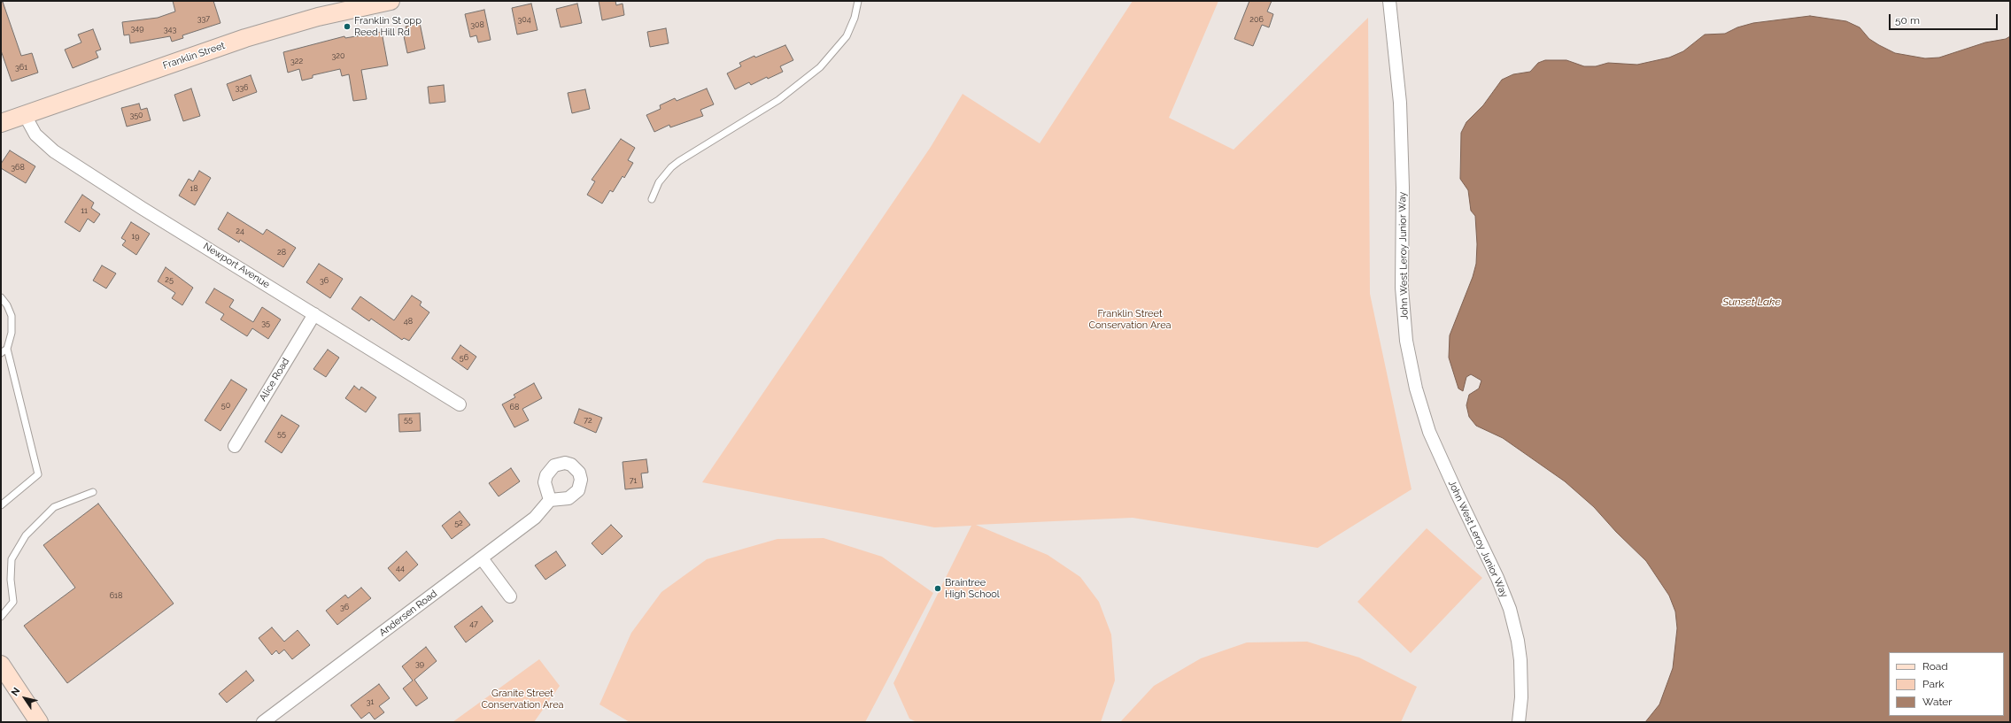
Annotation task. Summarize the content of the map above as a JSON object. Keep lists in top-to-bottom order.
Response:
{
  "streets": {
    "main road": ["Franklin Street"],
    "street": [
      "John West Leroy Junior Way",
      "Newport Avenue",
      "Alice Road",
      "Andersen Road"
    ]
  },
  "crossings": [
    ["Franklin Street", "Newport Avenue"],
    ["Newport Avenue", "Alice Road"]
  ],
  "water": ["Sunset Lake"],
  "parks": ["Franklin Street Conservation Area", "Granite Street Conservation Area"],
  "places": ["Franklin St opp Reed Hill Rd", "Braintree High School"],
  "house_numbers": [
    "337",
    "304",
    "206",
    "308",
    "349",
    "343",
    "320",
    "322",
    "361",
    "336",
    "350",
    "368",
    "18",
    "11",
    "24",
    "19",
    "28",
    "25",
    "36",
    "48",
    "35",
    "56",
    "50",
    "68",
    "55",
    "72",
    "55",
    "71",
    "52",
    "44",
    "618",
    "36",
    "47",
    "39",
    "31"
  ],
  "legend": ["Road", "Park", "Water"],
  "scale_bar": "50 m",
  "north": "top left"
}
